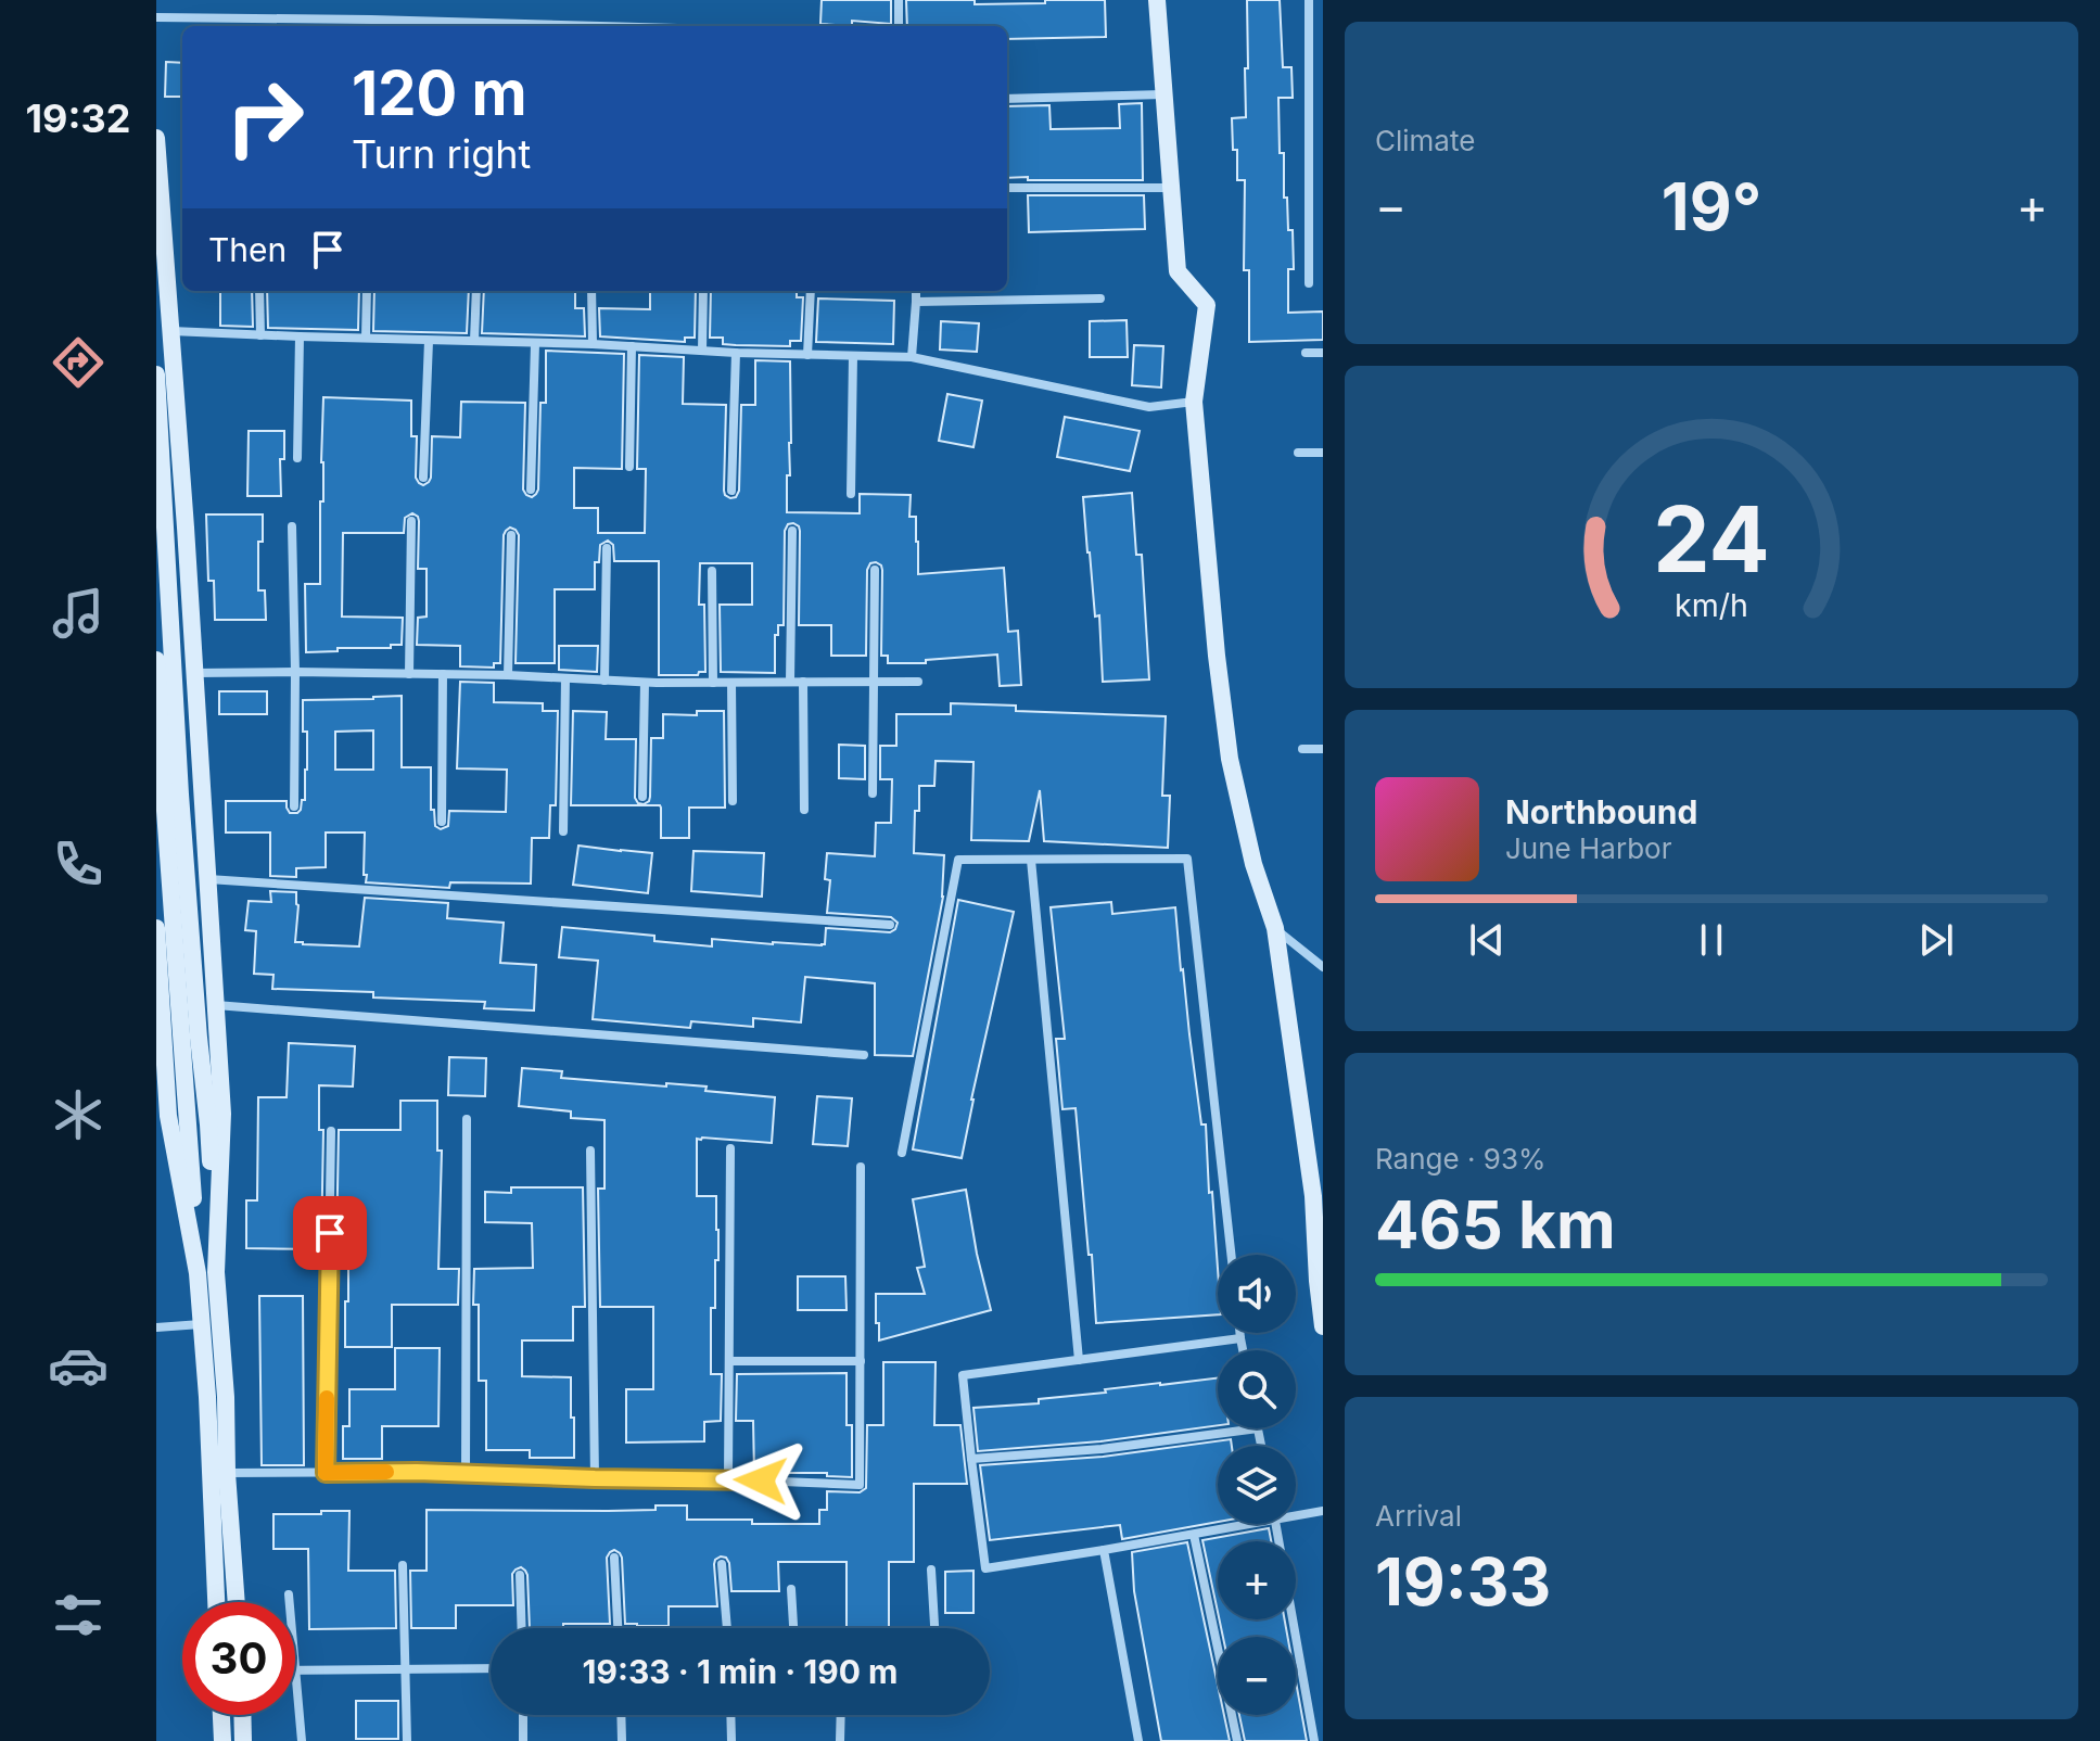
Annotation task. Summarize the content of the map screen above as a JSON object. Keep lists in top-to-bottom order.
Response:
{
  "page": {
    "tabs": "19:32",
    "tile": [
      "Climate",
      ["Range · 93%", "465 km"],
      ["Arrival", "19:33"]
    ],
    "turn": ["120 m", "Turn right"],
    "heat": ["−", "19°", "+"],
    "then": "Then",
    "song": ["Northbound", "June Harbor"],
    "map_buttons": ["+", "−"],
    "limit": "30",
    "trip": "19:33 · 1 min · 190 m",
    "gauge": ["24", "km/h"]
  }
}
